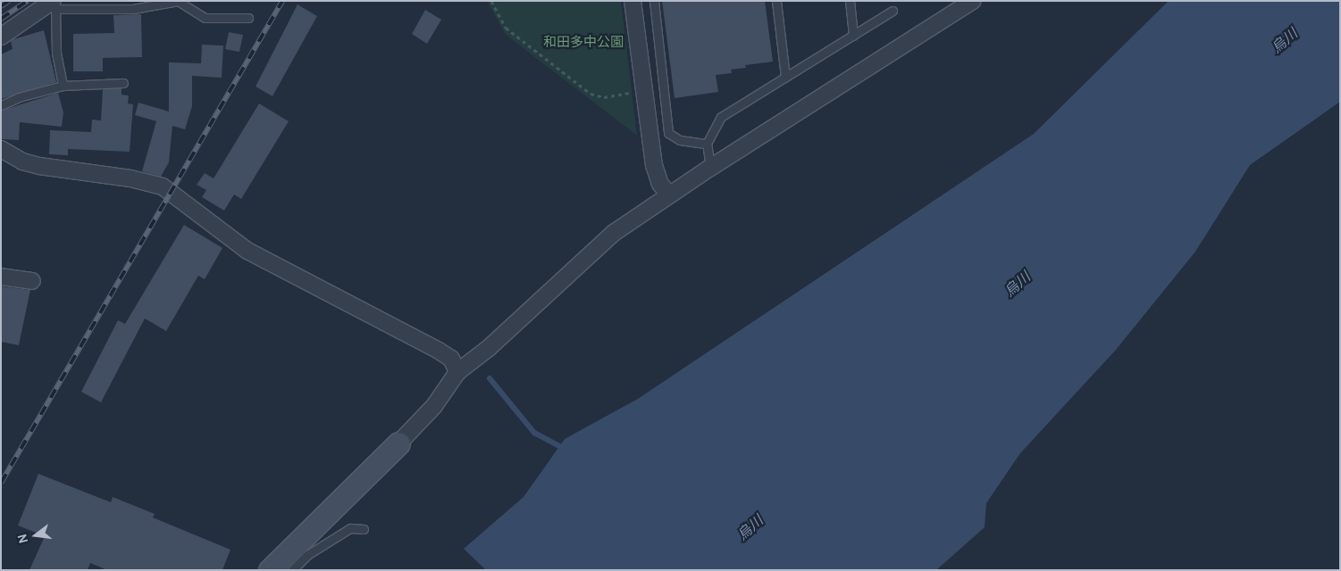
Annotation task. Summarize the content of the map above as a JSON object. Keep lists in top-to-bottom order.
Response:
{
  "water": ["烏川"],
  "parks": ["和田多中公園"],
  "north": "left"
}
